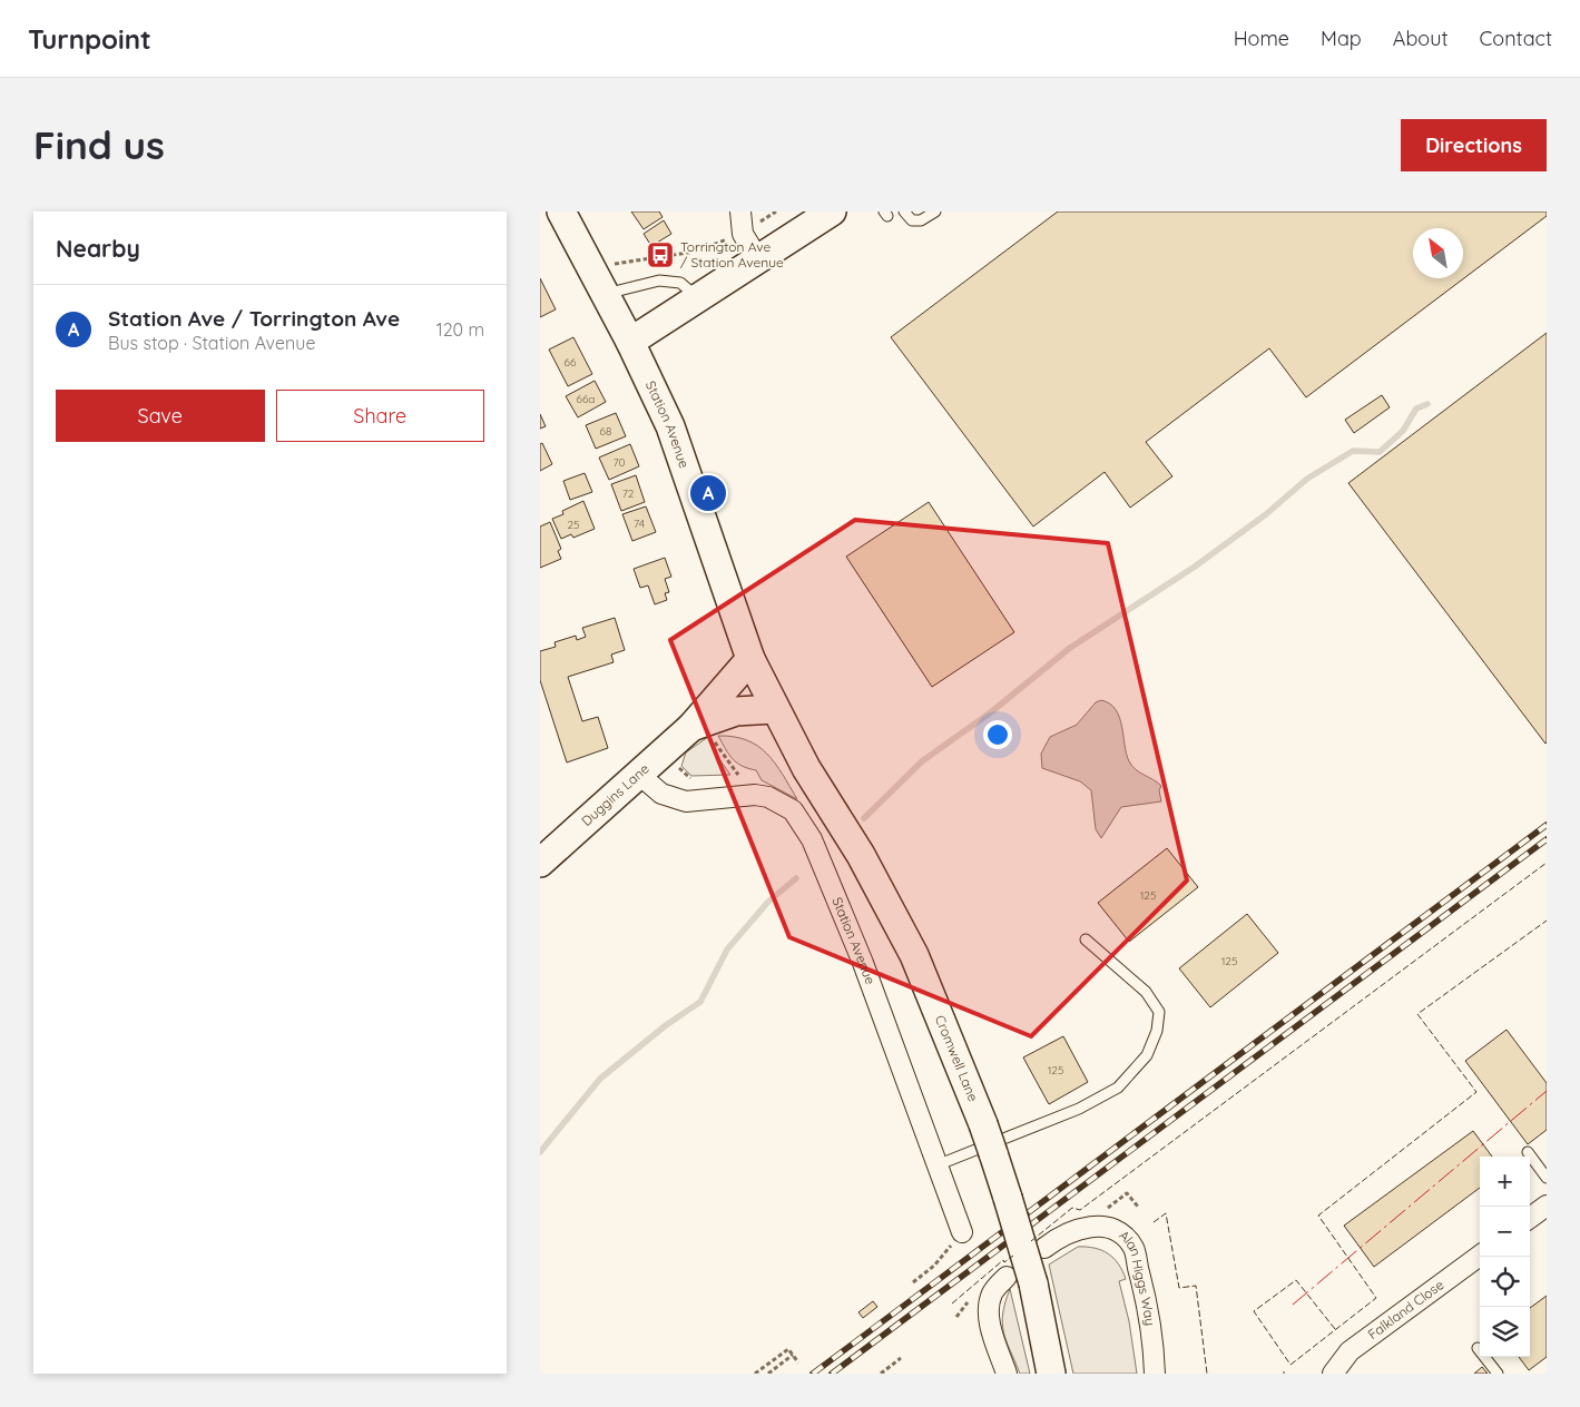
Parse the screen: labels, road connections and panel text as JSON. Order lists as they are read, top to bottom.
{
  "streets": {
    "street": [
      "Station Avenue",
      "Duggins Lane",
      "Cromwell Lane",
      "Alan Higgs Way",
      "Falkland Close"
    ]
  },
  "crossings": [
    ["Station Avenue", "Duggins Lane"],
    ["Station Avenue", "Cromwell Lane"]
  ],
  "places": {
    "bus stop": ["Torrington Ave / Station Avenue"]
  },
  "house_numbers": [
    "66",
    "66a",
    "68",
    "70",
    "72",
    "74",
    "25",
    "125",
    "125",
    "125"
  ],
  "north": "top left",
  "page": {
    "header": "Turnpoint",
    "nav": [
      "Home",
      "Map",
      "About",
      "Contact"
    ],
    "buttons": [
      "Directions",
      ["Save", "Share"]
    ],
    "title": "Find us",
    "heading": "Nearby",
    "list": [
      {
        "mark": "A",
        "name": "Station Ave / Torrington Ave",
        "note": "Bus stop · Station Avenue",
        "value": "120 m"
      }
    ],
    "pins": "A",
    "map_buttons": ["+", "−"]
  }
}
